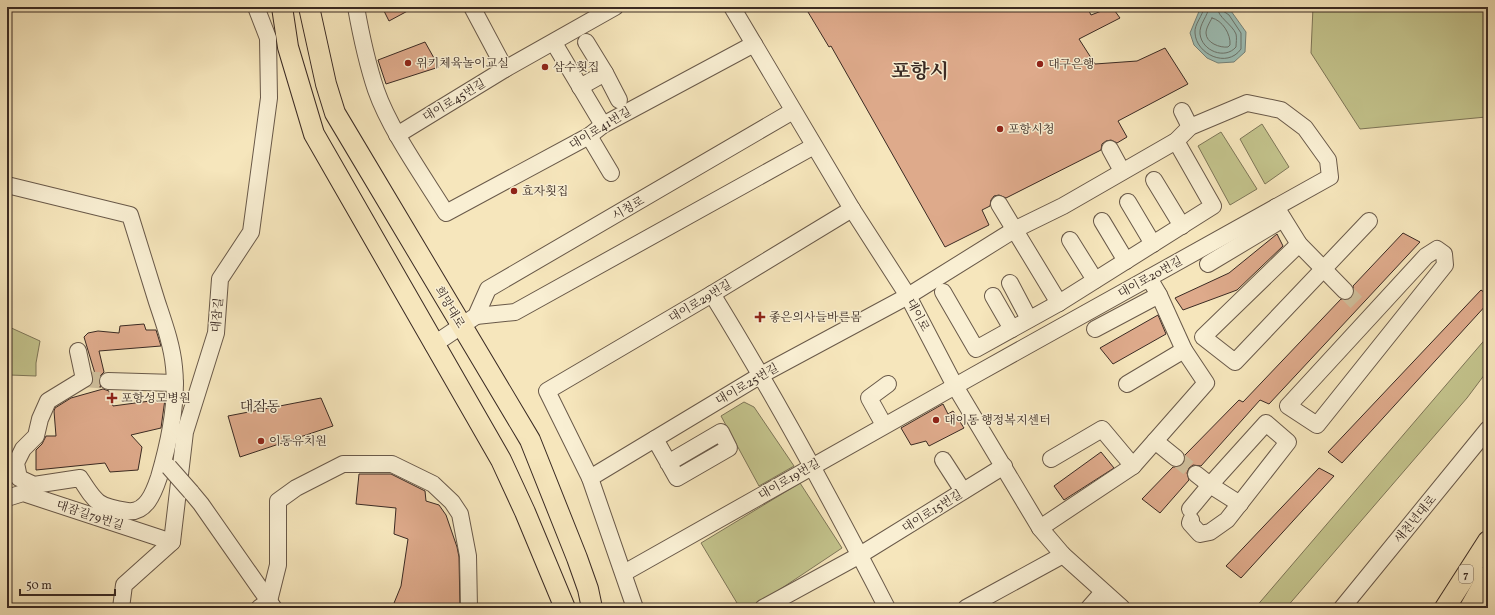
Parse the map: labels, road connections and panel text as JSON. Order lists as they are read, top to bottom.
{
  "streets": {
    "main road": ["희망대로", "7"],
    "street": [
      "대이로45번길",
      "대이로41번길",
      "시청로",
      "대이로20번길",
      "대이로29번길",
      "대잠길",
      "대이로",
      "대이로25번길",
      "대이로19번길",
      "대이로15번길",
      "대잠길79번길",
      "새천년대로"
    ]
  },
  "crossings": [
    ["대이로45번길", "대이로41번길"],
    ["대이로41번길", "대이로"],
    ["시청로", "희망대로"],
    ["시청로", "대이로"],
    ["대이로20번길", "대이로"],
    ["대이로20번길", "대이로25번길"],
    ["대이로20번길", "대이로19번길"],
    ["대이로29번길", "대이로"],
    ["대이로29번길", "대이로25번길"],
    ["대잠길", "대잠길79번길"],
    ["대이로", "대이로25번길"],
    ["대이로", "대이로19번길"],
    ["대이로", "대이로15번길"]
  ],
  "districts": ["포항시", "대잠동"],
  "places": {
    "other": [
      "위키체육놀이교실",
      "대구은행",
      "삼수횟집",
      "포항시청",
      "효자횟집",
      "대이동 행정복지센터",
      "이동유치원"
    ],
    "health": ["좋은의사들바른몸", "포항성모병원"]
  },
  "scale_bar": "50 m"
}
